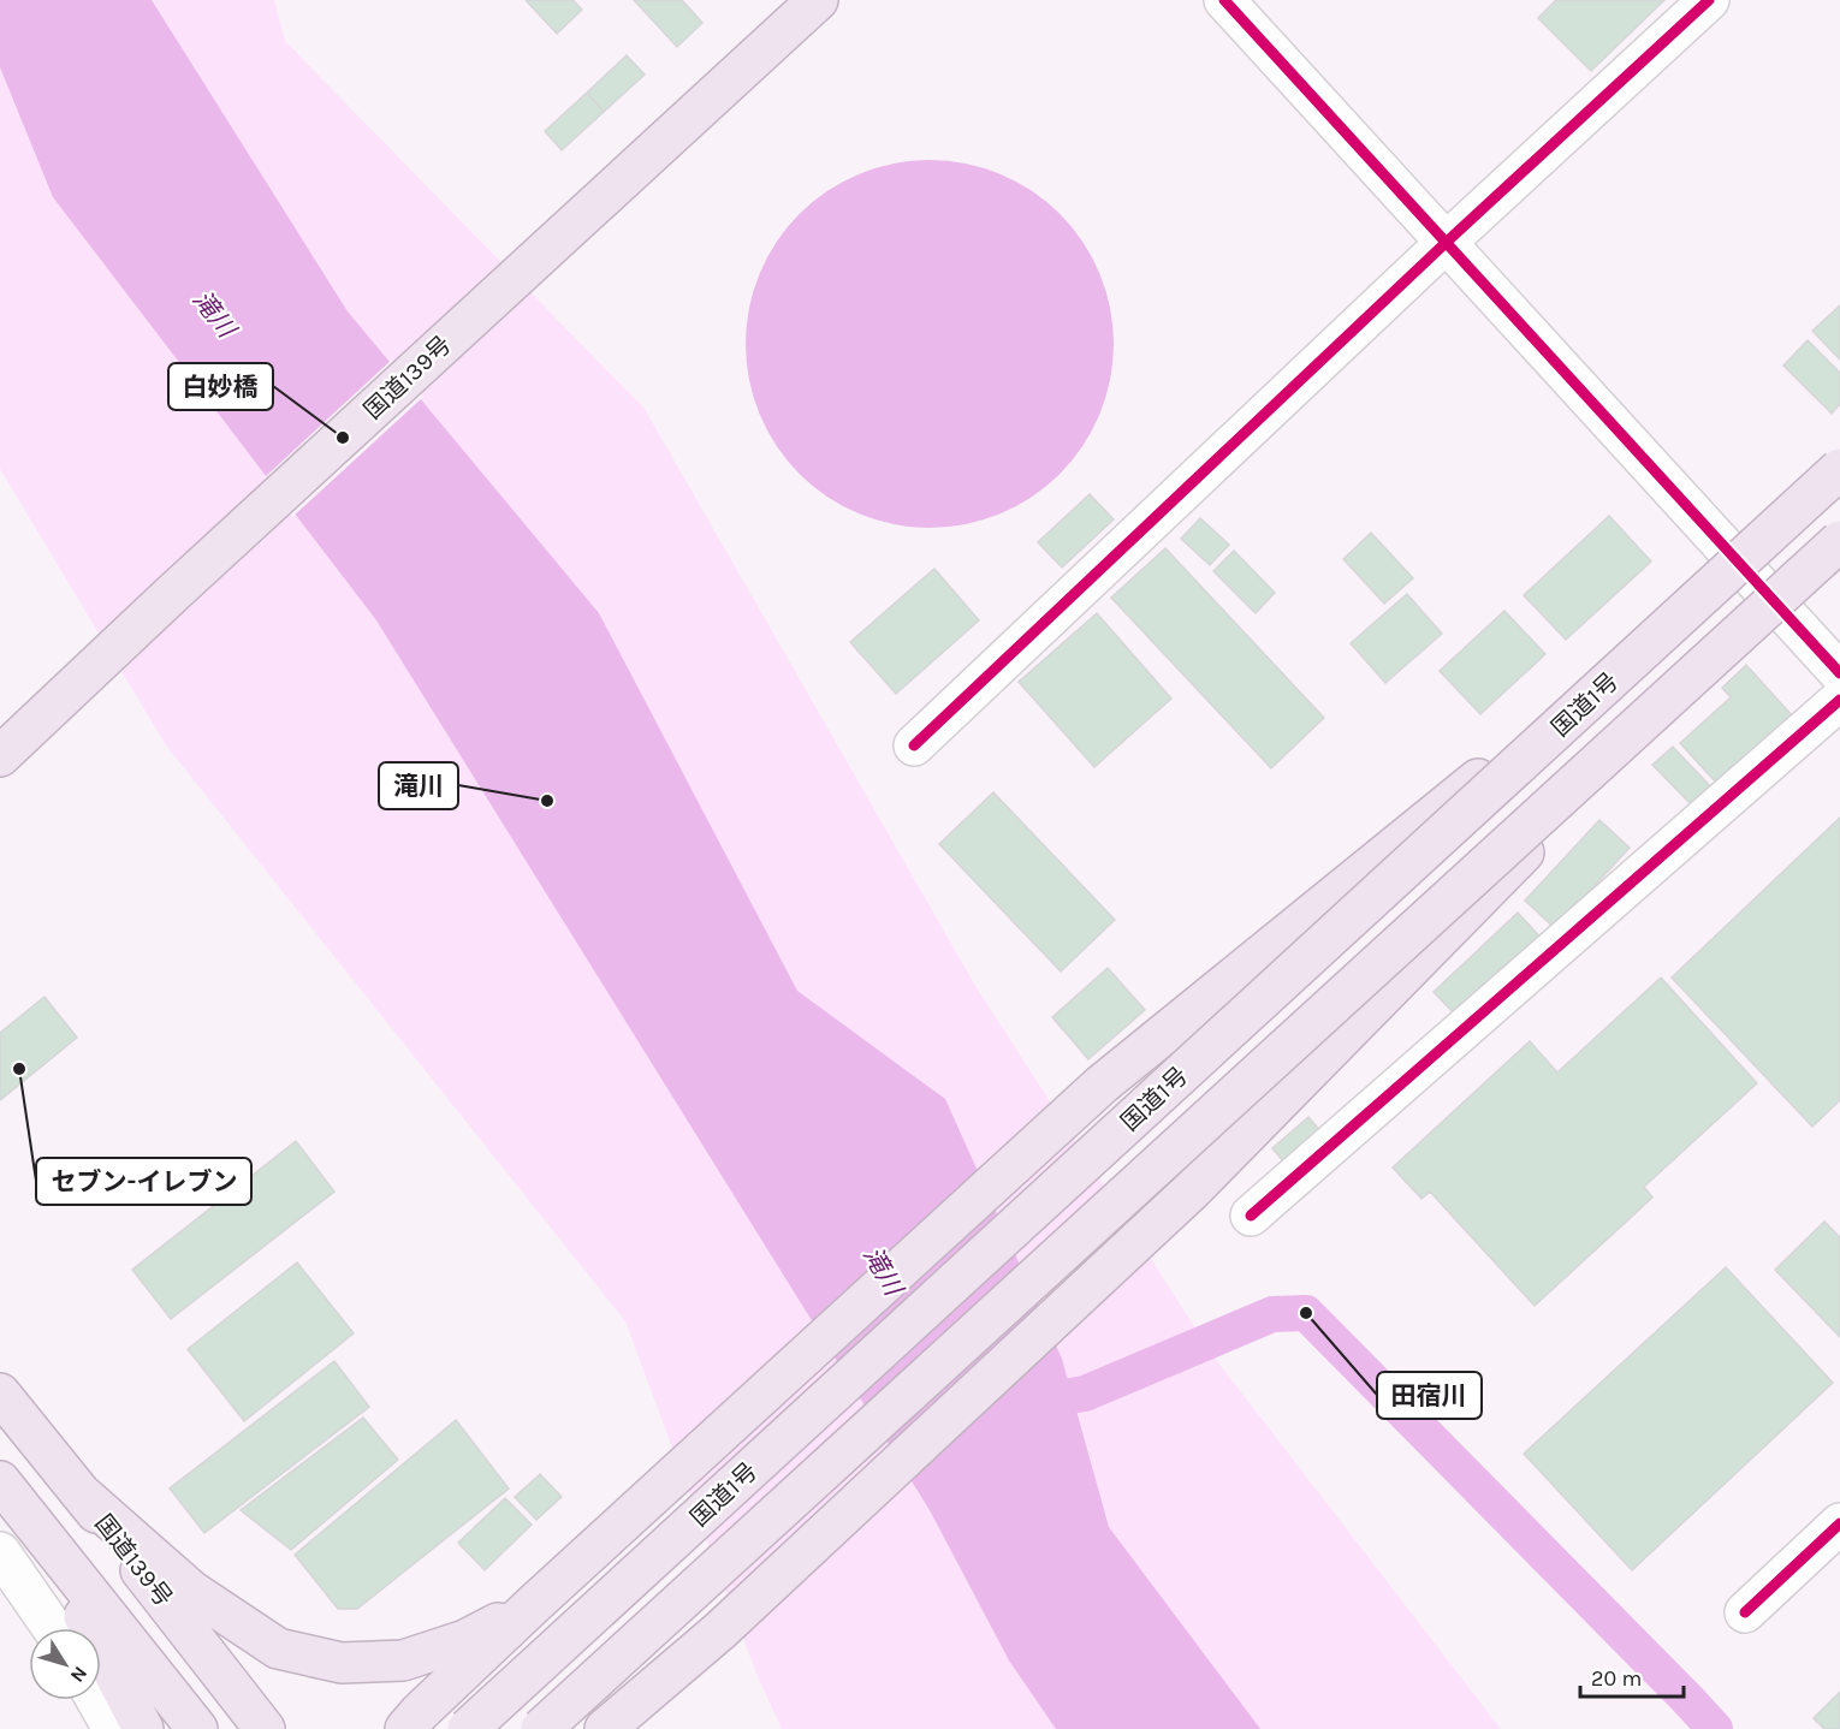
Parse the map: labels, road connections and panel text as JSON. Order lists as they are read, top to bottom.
{
  "streets": {
    "highway": ["国道139号", "国道1号"]
  },
  "water": ["滝川"],
  "places": [
    "白妙橋",
    "滝川",
    "セブン-イレブン",
    "田宿川"
  ],
  "scale_bar": "20 m",
  "north": "bottom right"
}
